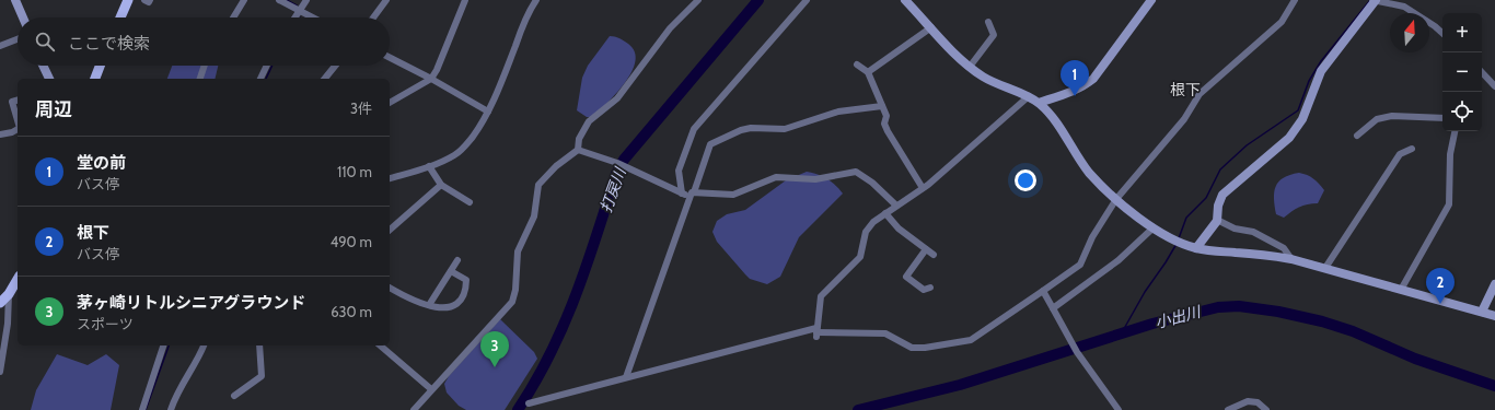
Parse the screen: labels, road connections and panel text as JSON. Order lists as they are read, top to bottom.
{
  "districts": ["根下"],
  "water": ["打戻川", "小出川"],
  "north": "top",
  "page": {
    "map_buttons": ["+", "−"],
    "search": "ここで検索",
    "pins": ["1", "2", "3"],
    "heading": ["周辺", "3件"],
    "list": [
      {
        "mark": "1",
        "name": "堂の前",
        "note": "バス停",
        "value": "110 m"
      },
      {
        "mark": "2",
        "name": "根下",
        "note": "バス停",
        "value": "490 m"
      },
      {
        "mark": "3",
        "name": "茅ヶ崎リトルシニアグラウンド",
        "note": "スポーツ",
        "value": "630 m"
      }
    ]
  }
}
